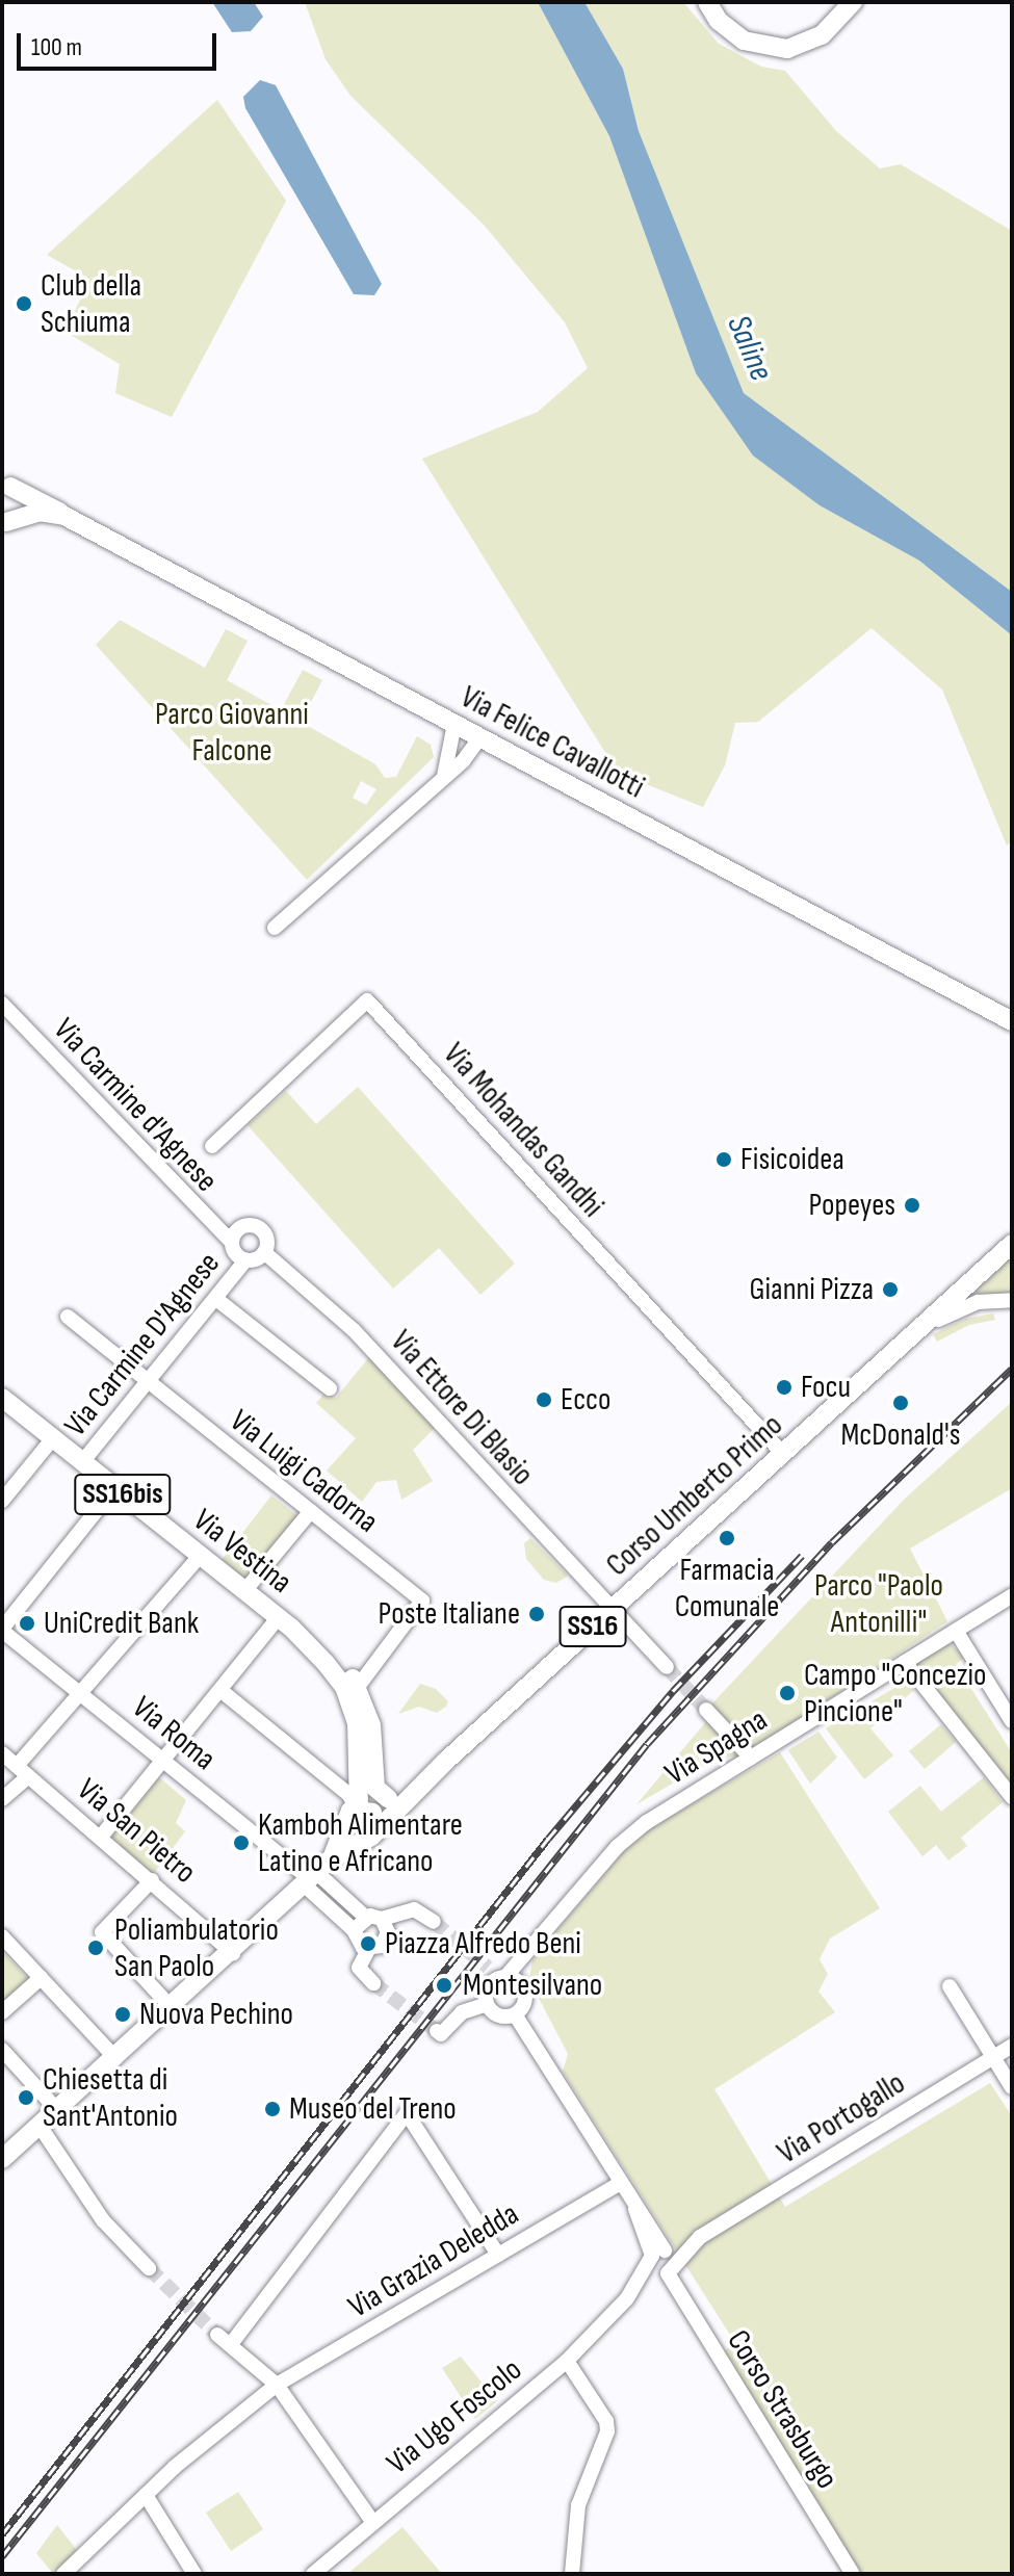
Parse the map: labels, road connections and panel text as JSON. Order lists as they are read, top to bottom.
{
  "streets": {
    "main road": [
      "Via Felice Cavallotti",
      "SS16bis",
      "Corso Umberto Primo",
      "Via Vestina",
      "SS16"
    ],
    "street": [
      "Via Carmine d'Agnese",
      "Via Mohandas Gandhi",
      "Via Carmine D'Agnese",
      "Via Ettore Di Blasio",
      "Via Luigi Cadorna",
      "Via Roma",
      "Via Spagna",
      "Via San Pietro",
      "Via Portogallo",
      "Via Grazia Deledda",
      "Corso Strasburgo",
      "Via Ugo Foscolo"
    ]
  },
  "crossings": [
    ["Via Carmine d'Agnese", "Via Carmine D'Agnese"],
    ["Via Carmine d'Agnese", "Via Ettore Di Blasio"],
    ["Via Mohandas Gandhi", "Corso Umberto Primo"],
    ["Via Carmine D'Agnese", "Via Ettore Di Blasio"],
    ["Via Carmine D'Agnese", "Via Luigi Cadorna"],
    ["Via Carmine D'Agnese", "Via Vestina"],
    ["Via Ettore Di Blasio", "Corso Umberto Primo"],
    ["Via Luigi Cadorna", "Via Vestina"],
    ["Corso Umberto Primo", "Via Vestina"],
    ["Corso Umberto Primo", "Via Roma"],
    ["Corso Umberto Primo", "Via San Pietro"],
    ["Via Spagna", "Corso Strasburgo"],
    ["Via Portogallo", "Corso Strasburgo"],
    ["Via Portogallo", "Via Ugo Foscolo"],
    ["Via Grazia Deledda", "Corso Strasburgo"],
    ["Corso Strasburgo", "Via Ugo Foscolo"]
  ],
  "water": ["Saline"],
  "parks": ["Parco Giovanni Falcone", "Parco \"Paolo Antonilli\""],
  "places": [
    "Club della Schiuma",
    "Fisicoidea",
    "Popeyes",
    "Gianni Pizza",
    "Focu",
    "Ecco",
    "McDonald's",
    "Farmacia Comunale",
    "Poste Italiane",
    "UniCredit Bank",
    "Campo \"Concezio Pincione\"",
    "Kamboh Alimentare Latino e Africano",
    "Piazza Alfredo Beni",
    "Poliambulatorio San Paolo",
    "Montesilvano",
    "Nuova Pechino",
    "Chiesetta di Sant'Antonio",
    "Museo del Treno"
  ],
  "scale_bar": "100 m"
}
